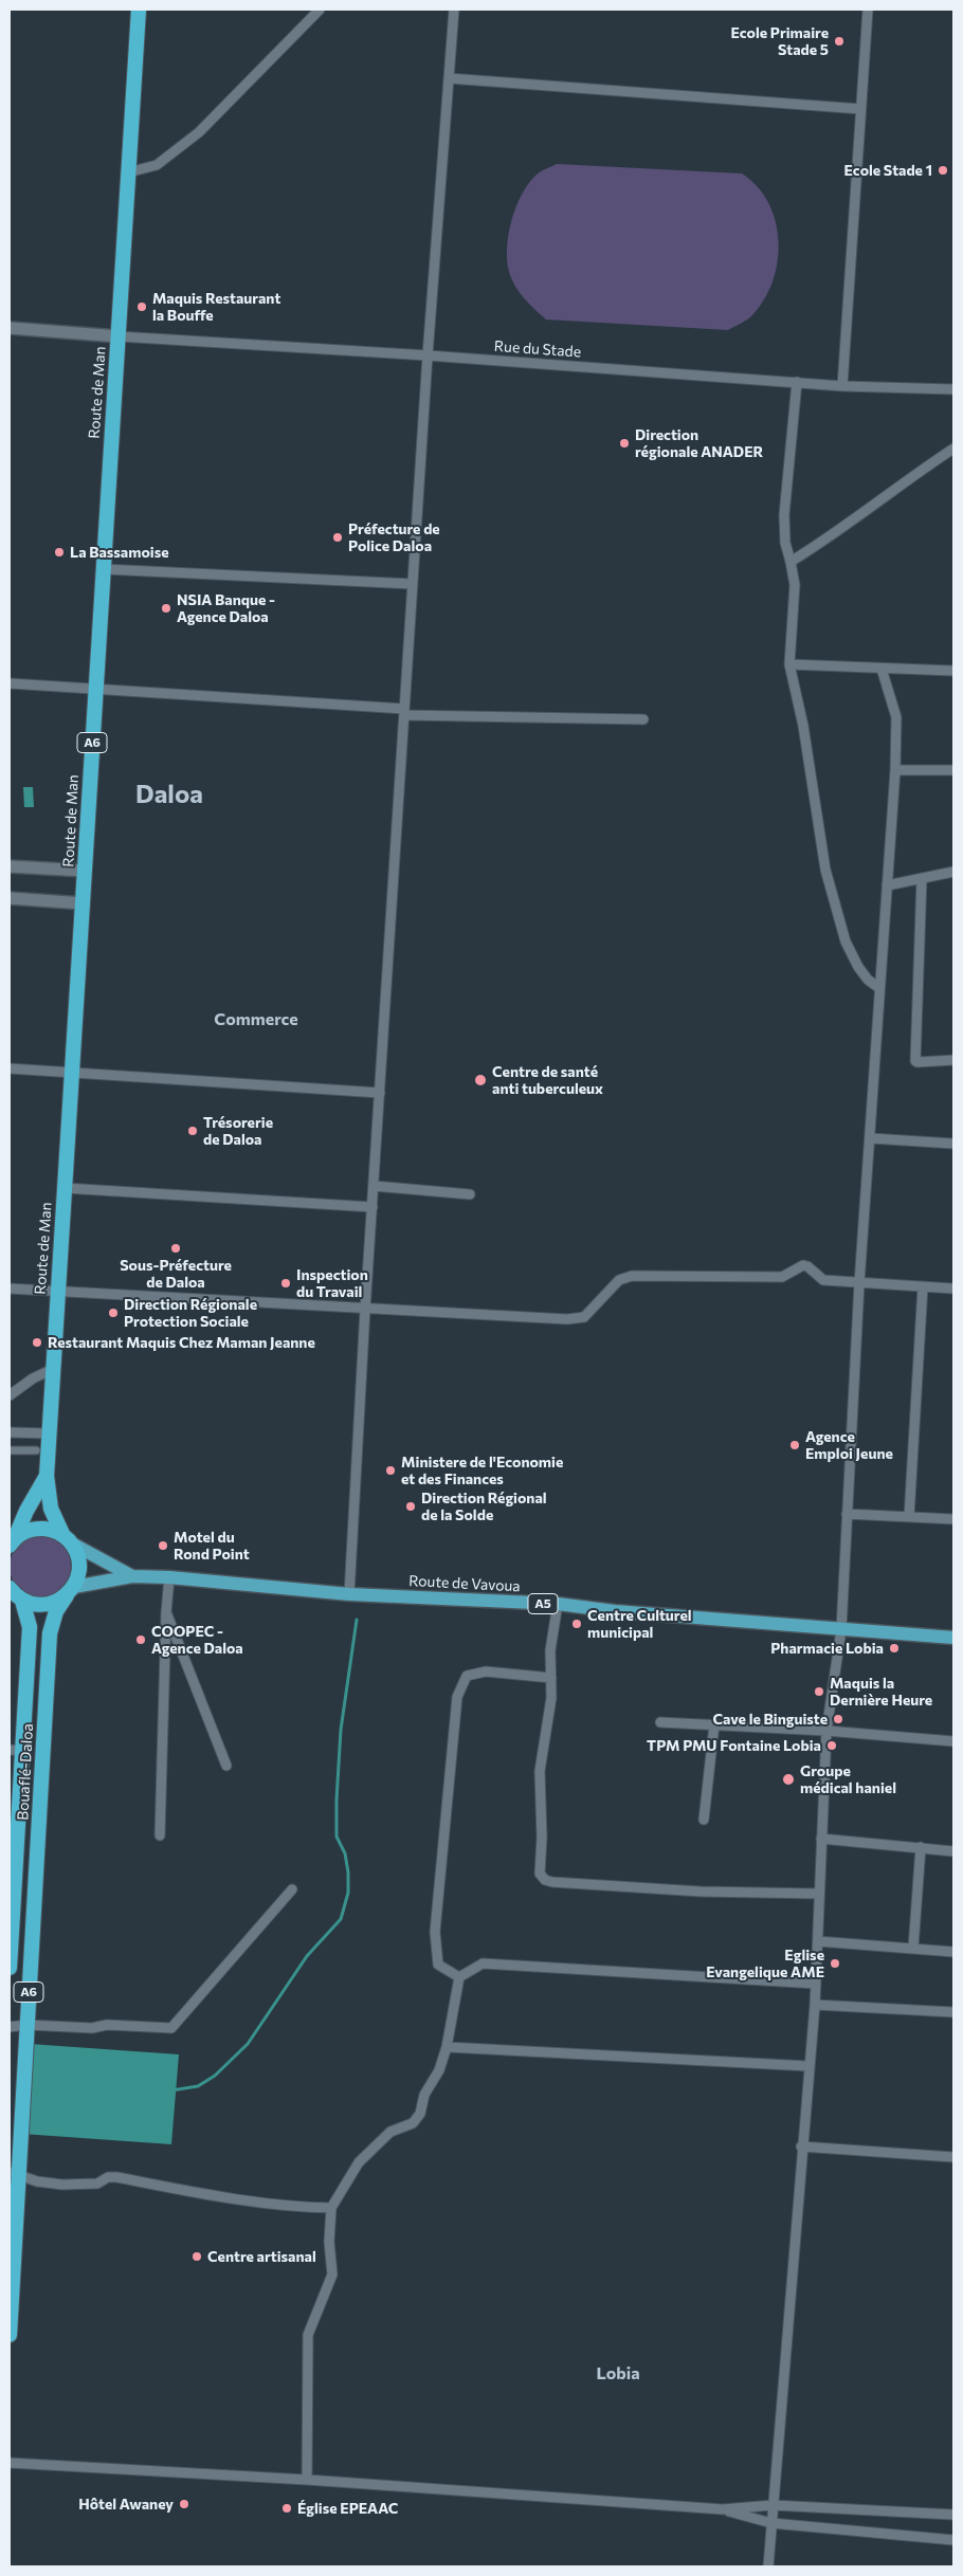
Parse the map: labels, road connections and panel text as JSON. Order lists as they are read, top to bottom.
{
  "streets": {
    "highway": ["Route de Man", "A6", "Bouaflé-Daloa"],
    "main road": ["Route de Vavoua", "A5"],
    "street": ["Rue du Stade"]
  },
  "crossings": [
    ["Rue du Stade", "Route de Man"],
    ["Route de Man", "A6"],
    ["A6", "A5"],
    ["Route de Vavoua", "A5"],
    ["A5", "Bouaflé-Daloa"]
  ],
  "districts": ["Daloa", "Commerce", "Lobia"],
  "places": [
    "Ecole Primaire Stade 5",
    "Ecole Stade 1",
    "Maquis Restaurant la Bouffe",
    "Direction régionale ANADER",
    "Préfecture de Police Daloa",
    "La Bassamoise",
    "NSIA Banque - Agence Daloa",
    "Centre de santé anti tuberculeux",
    "Trésorerie de Daloa",
    "Sous-Préfecture de Daloa",
    "Inspection du Travail",
    "Direction Régionale Protection Sociale",
    "Restaurant Maquis Chez Maman Jeanne",
    "Agence Emploi Jeune",
    "Ministere de l'Economie et des Finances",
    "Direction Régional de la Solde",
    "Motel du Rond Point",
    "Centre Culturel municipal",
    "COOPEC - Agence Daloa",
    "Pharmacie Lobia",
    "Maquis la Dernière Heure",
    "Cave le Binguiste",
    "TPM PMU Fontaine Lobia",
    "Groupe médical haniel",
    "Eglise Evangelique AME",
    "Centre artisanal",
    "Hôtel Awaney",
    "Église EPEAAC"
  ]
}
